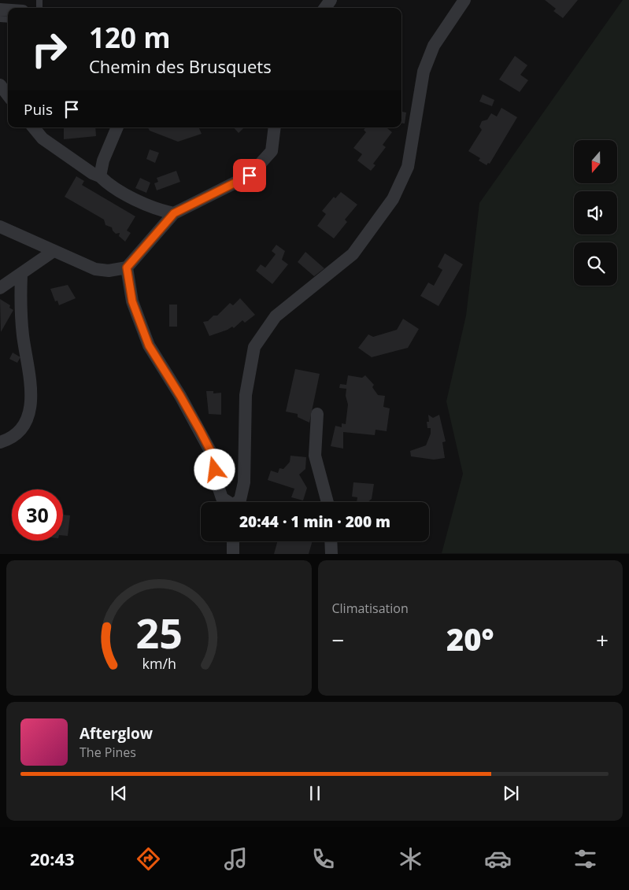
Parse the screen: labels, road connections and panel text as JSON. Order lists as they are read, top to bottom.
{
  "north": "bottom",
  "page": {
    "turn": ["120 m", "Chemin des Brusquets"],
    "then": "Puis",
    "limit": "30",
    "trip": "20:44 · 1 min · 200 m",
    "tile": "Climatisation",
    "heat": ["−", "20°", "+"],
    "song": ["Afterglow", "The Pines"],
    "tabs": "20:43",
    "gauge": ["25", "km/h"]
  }
}
